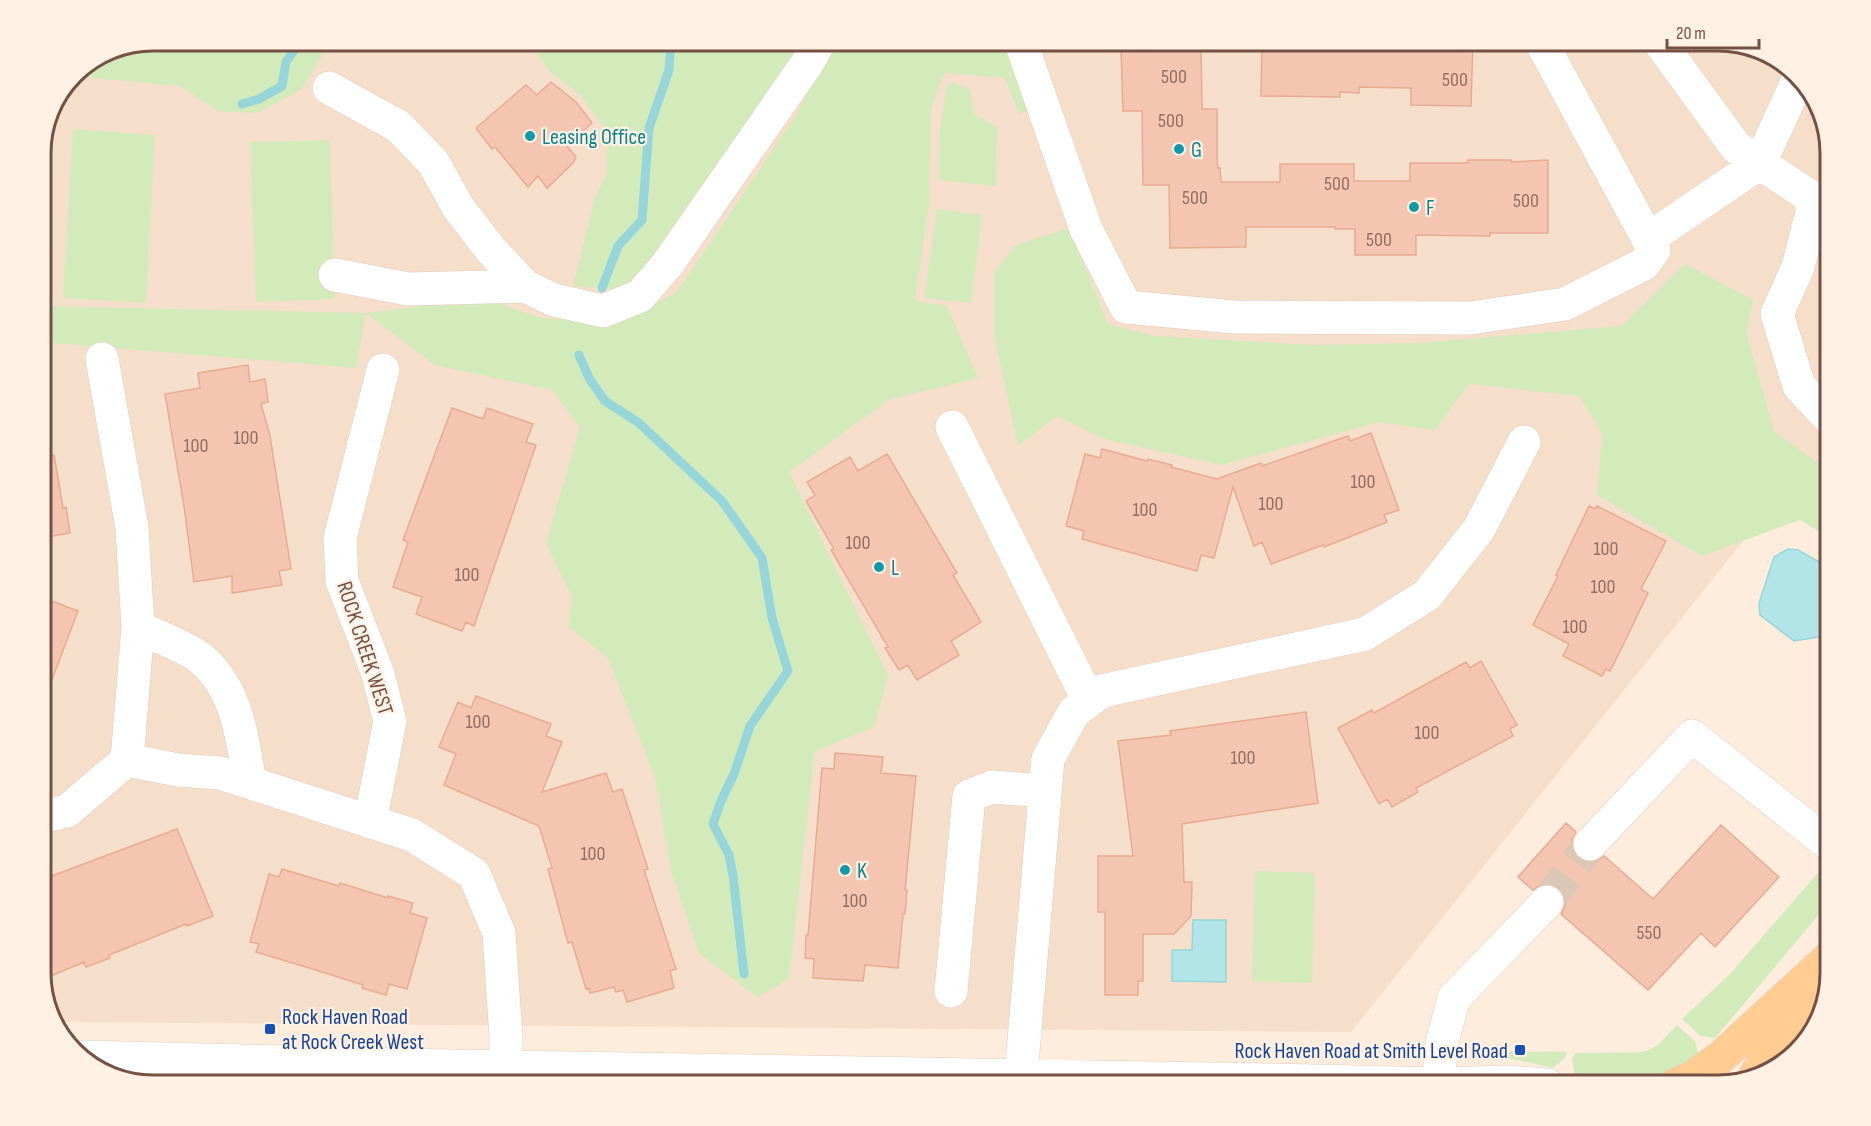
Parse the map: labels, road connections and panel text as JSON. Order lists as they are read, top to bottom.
{
  "streets": {
    "street": ["ROCK CREEK WEST"]
  },
  "places": {
    "other": [
      "Leasing Office",
      "G",
      "F",
      "L",
      "K"
    ],
    "transit": ["Rock Haven Road at Rock Creek West", "Rock Haven Road at Smith Level Road"]
  },
  "house_numbers": [
    "500",
    "500",
    "500",
    "500",
    "500",
    "500",
    "500",
    "100",
    "100",
    "100",
    "100",
    "100",
    "100",
    "100",
    "100",
    "100",
    "100",
    "100",
    "100",
    "100",
    "100",
    "100",
    "550"
  ],
  "scale_bar": "20 m"
}
